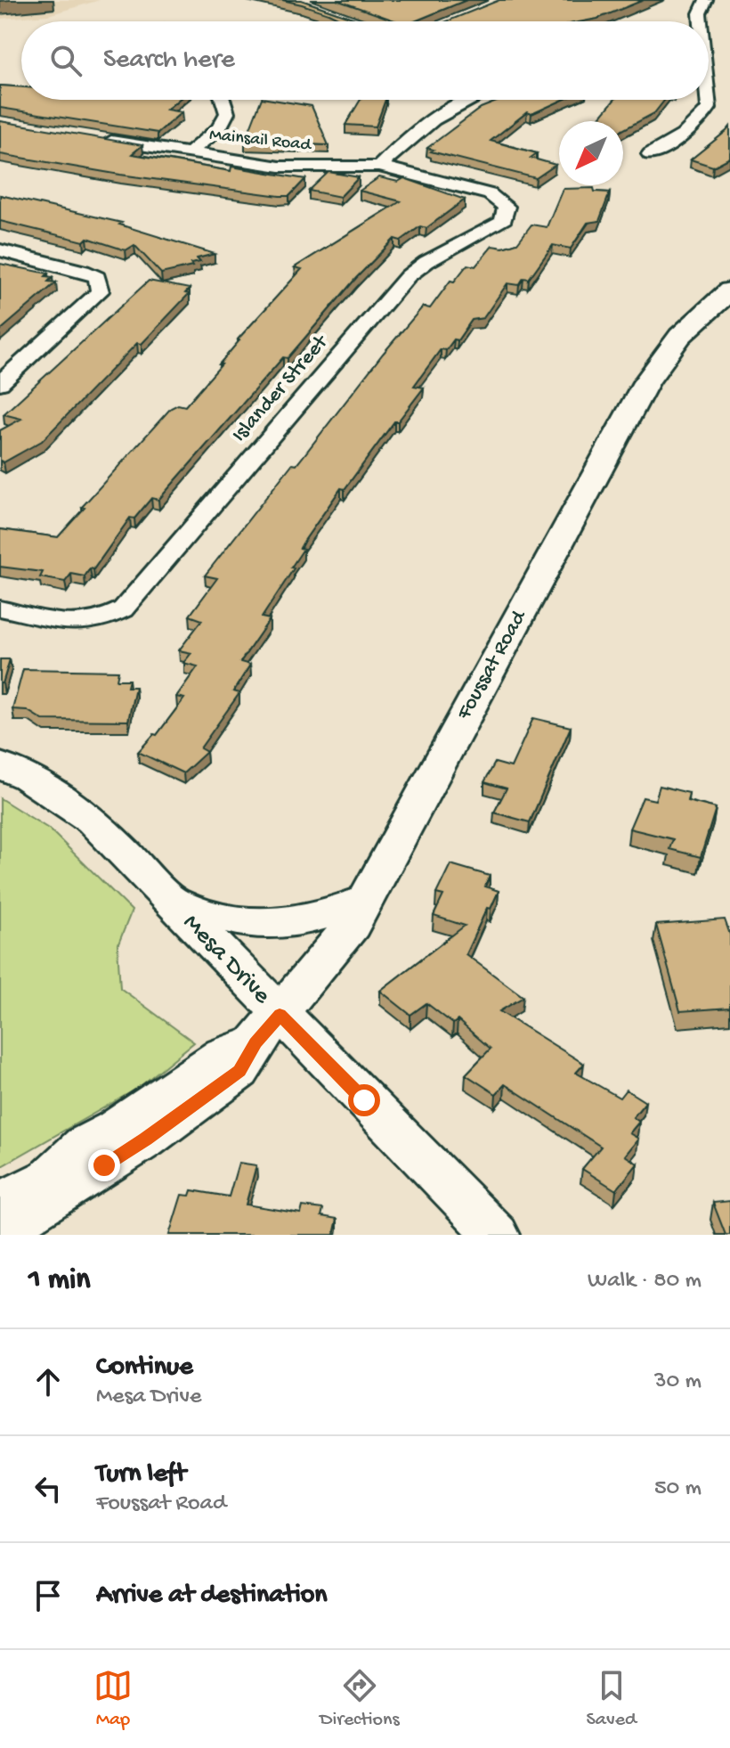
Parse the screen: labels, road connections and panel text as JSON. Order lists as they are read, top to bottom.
{
  "streets": {
    "main road": ["Foussat Road", "Mesa Drive"],
    "street": ["Mainsail Road", "Islander Street"]
  },
  "crossings": [
    ["Mainsail Road", "Islander Street"],
    ["Foussat Road", "Mesa Drive"]
  ],
  "north": "bottom left",
  "page": {
    "search": "Search here",
    "heading": ["1 min", "Walk · 80 m"],
    "list": [
      ["Continue", "Mesa Drive", "30 m"],
      ["Turn left", "Foussat Road", "50 m"],
      "Arrive at destination"
    ],
    "nav": ["Map", "Directions", "Saved"]
  }
}
